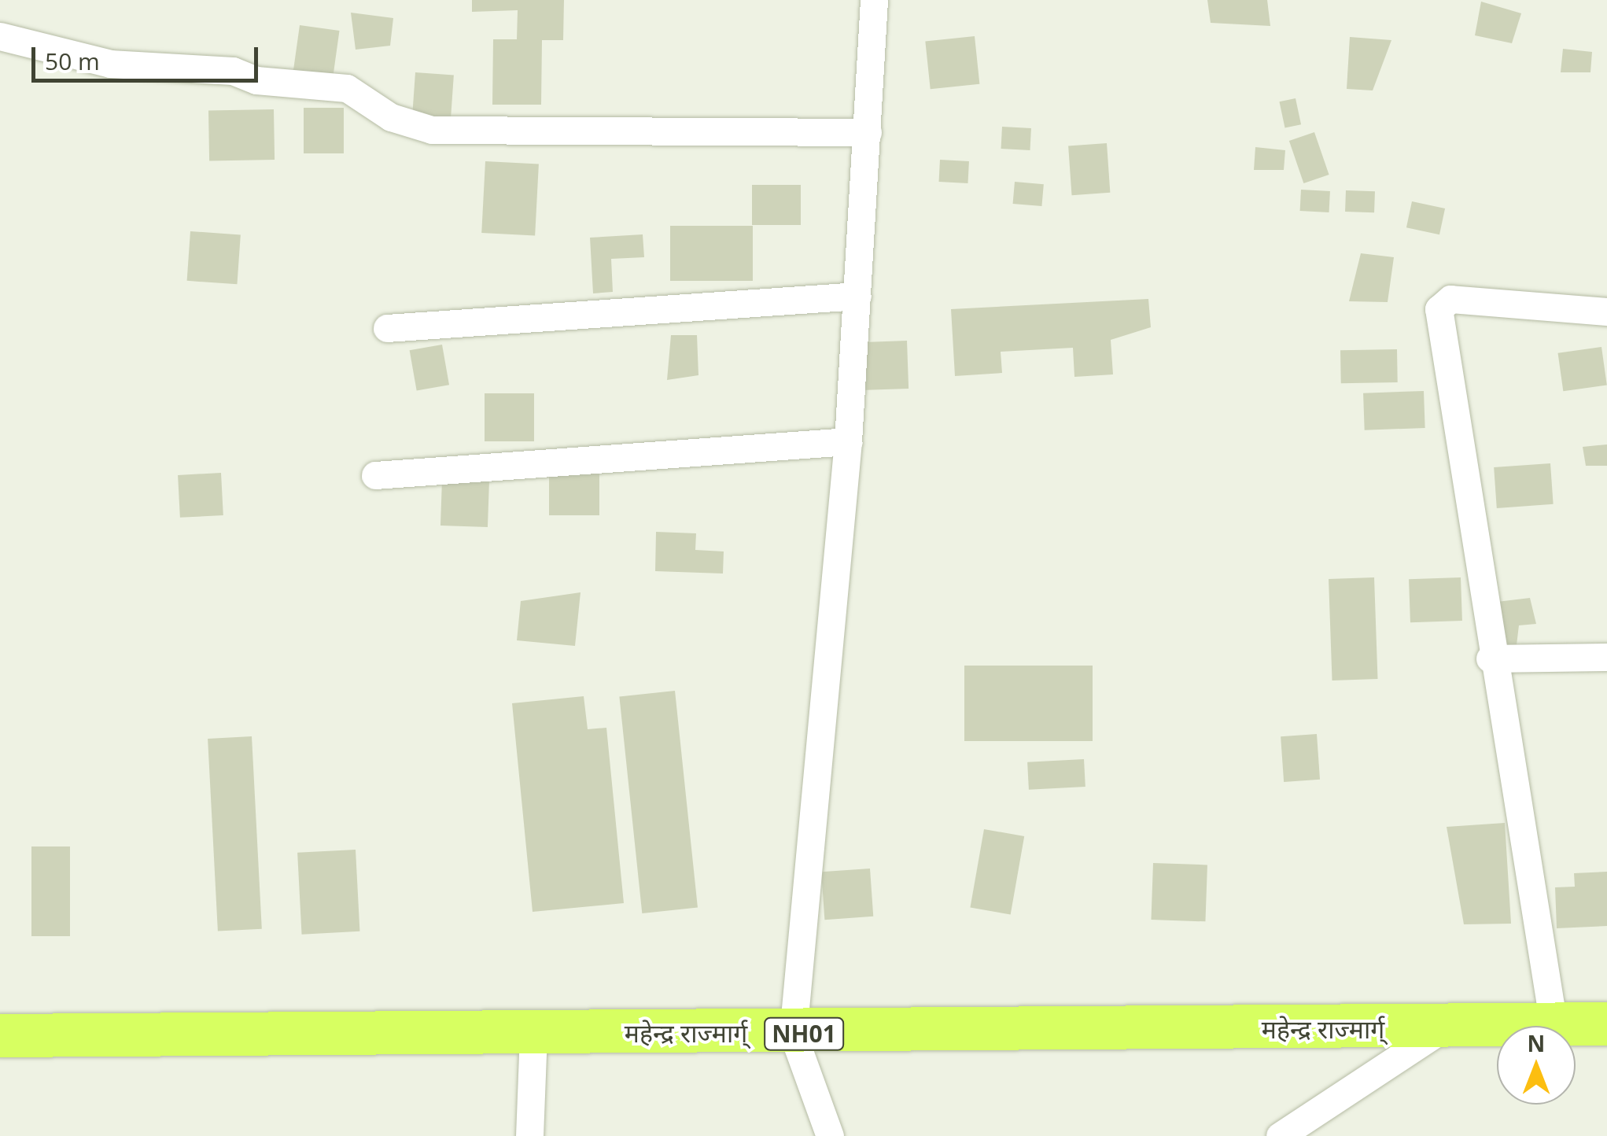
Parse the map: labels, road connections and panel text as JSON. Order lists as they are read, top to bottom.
{
  "streets": {
    "highway": ["महेन्द्र राज्मार्ग्", "NH01"]
  },
  "scale_bar": "50 m",
  "north": "top"
}
